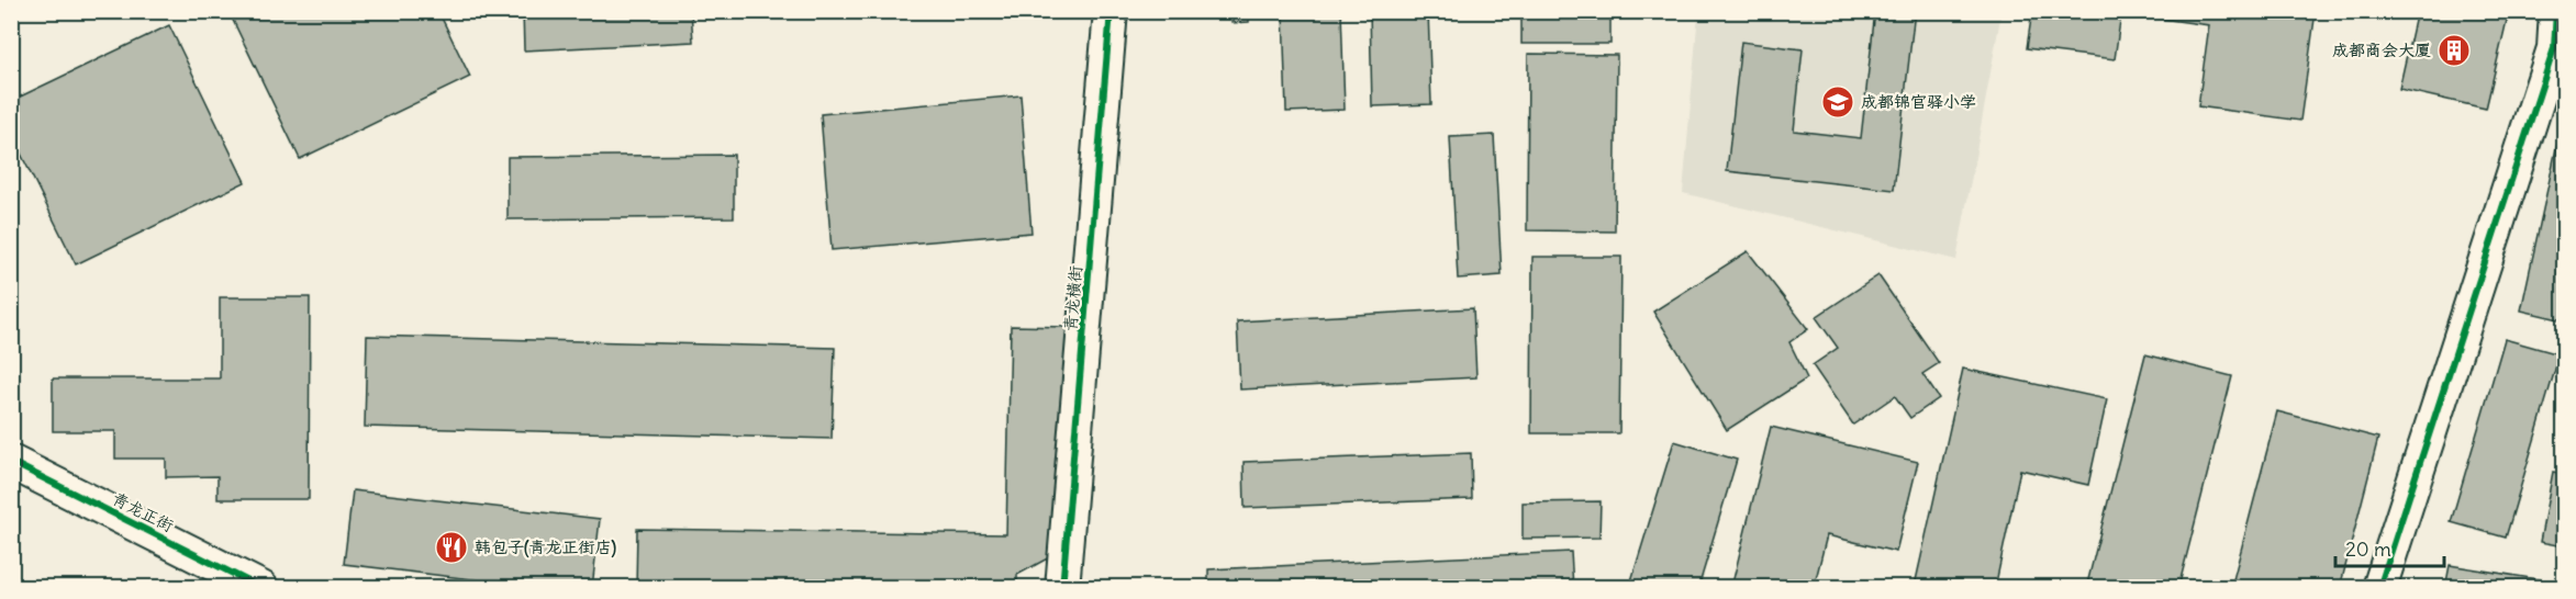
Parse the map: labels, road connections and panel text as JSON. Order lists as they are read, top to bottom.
{
  "streets": {
    "street": ["青龙横街", "青龙正街"]
  },
  "places": {
    "building": ["成都商会大厦"],
    "school or university": ["成都锦官驿小学"],
    "restaurant": ["韩包子(青龙正街店)"]
  },
  "scale_bar": "20 m"
}
